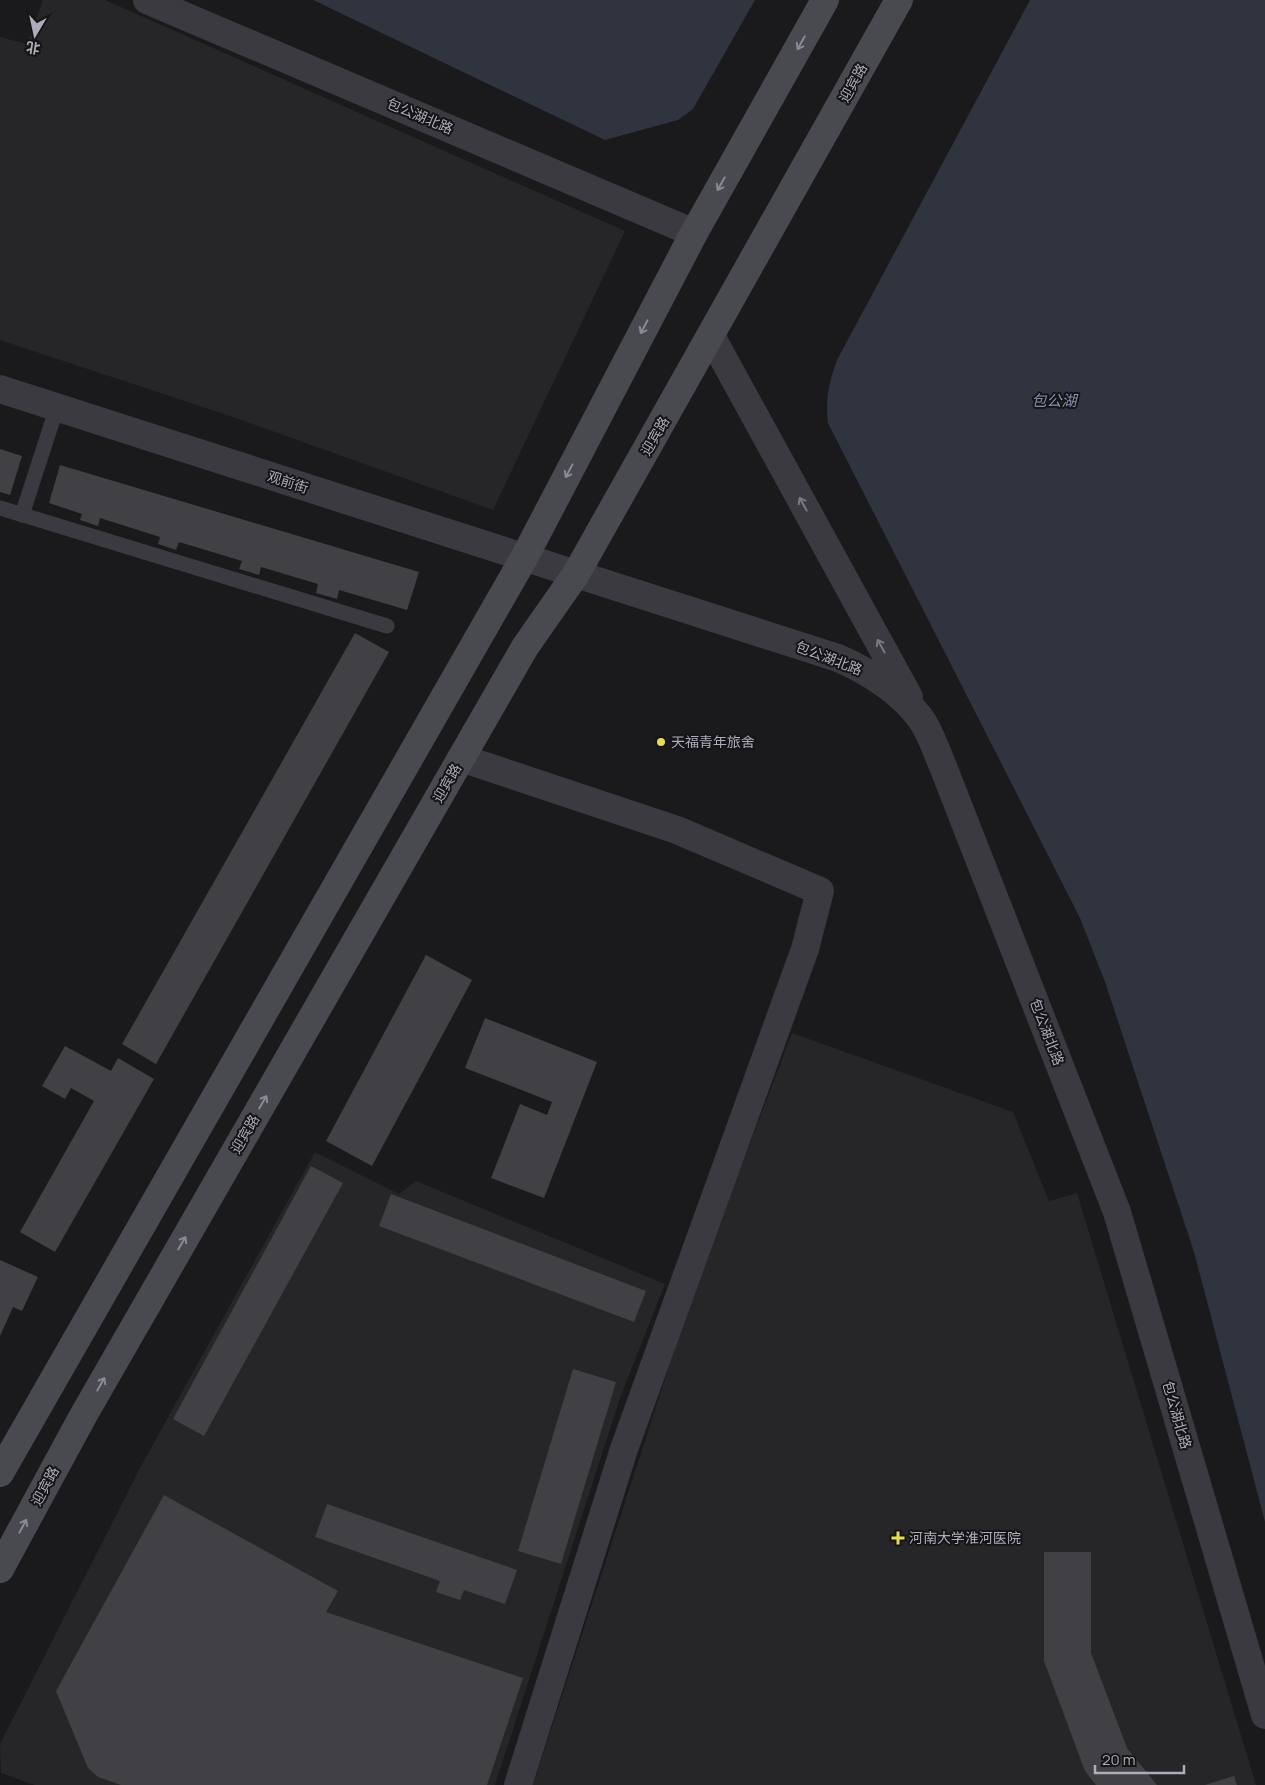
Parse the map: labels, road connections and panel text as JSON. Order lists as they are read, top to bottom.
{
  "streets": {
    "main road": ["迎宾路"],
    "street": ["包公湖北路", "观前街"]
  },
  "crossings": [
    ["迎宾路", "包公湖北路"],
    ["迎宾路", "观前街"],
    ["包公湖北路", "观前街"]
  ],
  "water": ["包公湖"],
  "places": {
    "other": ["天福青年旅舍"],
    "health": ["河南大学淮河医院"]
  },
  "scale_bar": "20 m",
  "north": "bottom"
}
